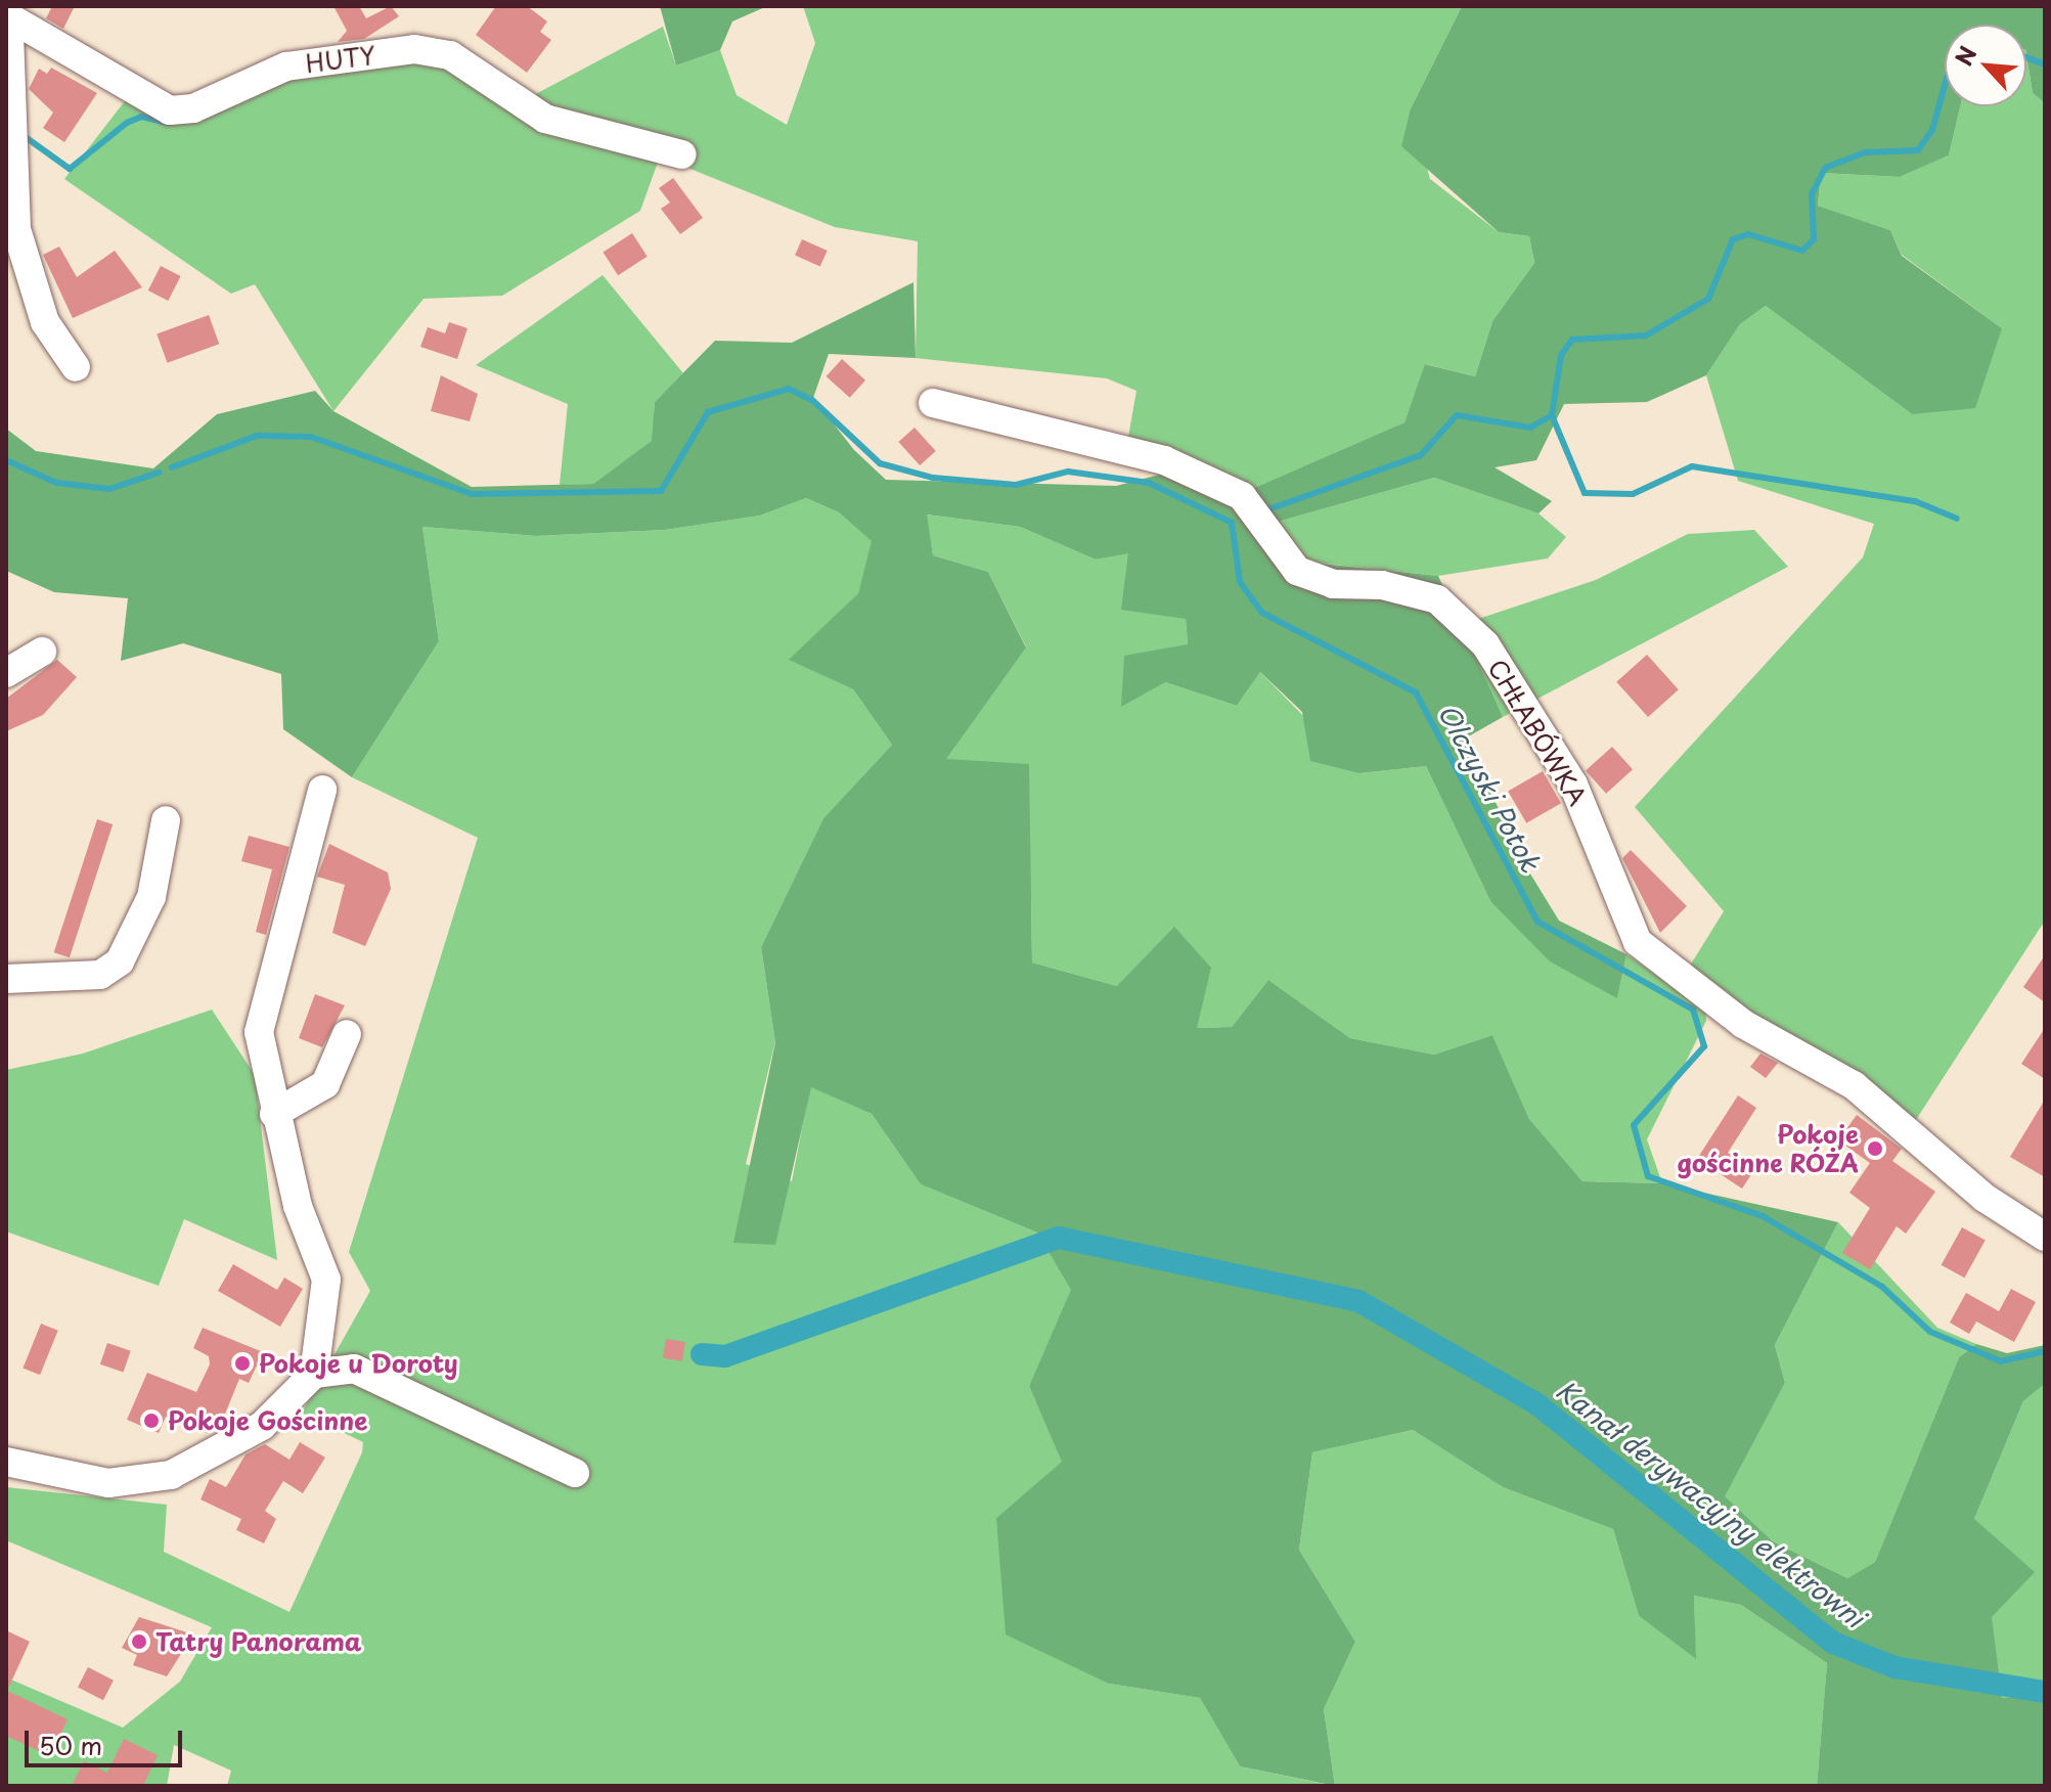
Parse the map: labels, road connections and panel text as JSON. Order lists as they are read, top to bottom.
{
  "streets": {
    "street": ["HUTY", "CHŁABÓWKA"]
  },
  "water": ["Olczyski Potok", "Kanał derywacyjny elektrowni"],
  "places": [
    "Pokoje gościnne RÓŻA",
    "Pokoje u Doroty",
    "Pokoje Gościnne",
    "Tatry Panorama"
  ],
  "scale_bar": "50 m",
  "north": "top left"
}
